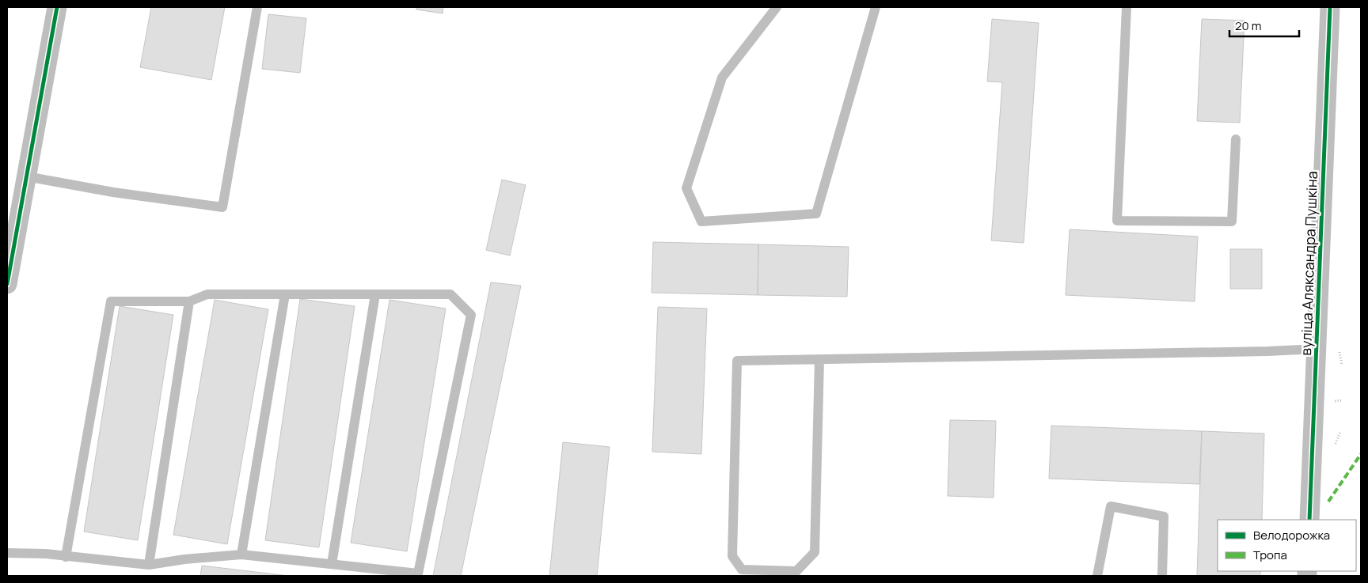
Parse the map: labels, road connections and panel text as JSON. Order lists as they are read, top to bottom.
{
  "streets": {
    "street": ["вуліца Аляксандра Пушкіна"]
  },
  "legend": ["Велодорожка", "Тропа"],
  "scale_bar": "20 m"
}
